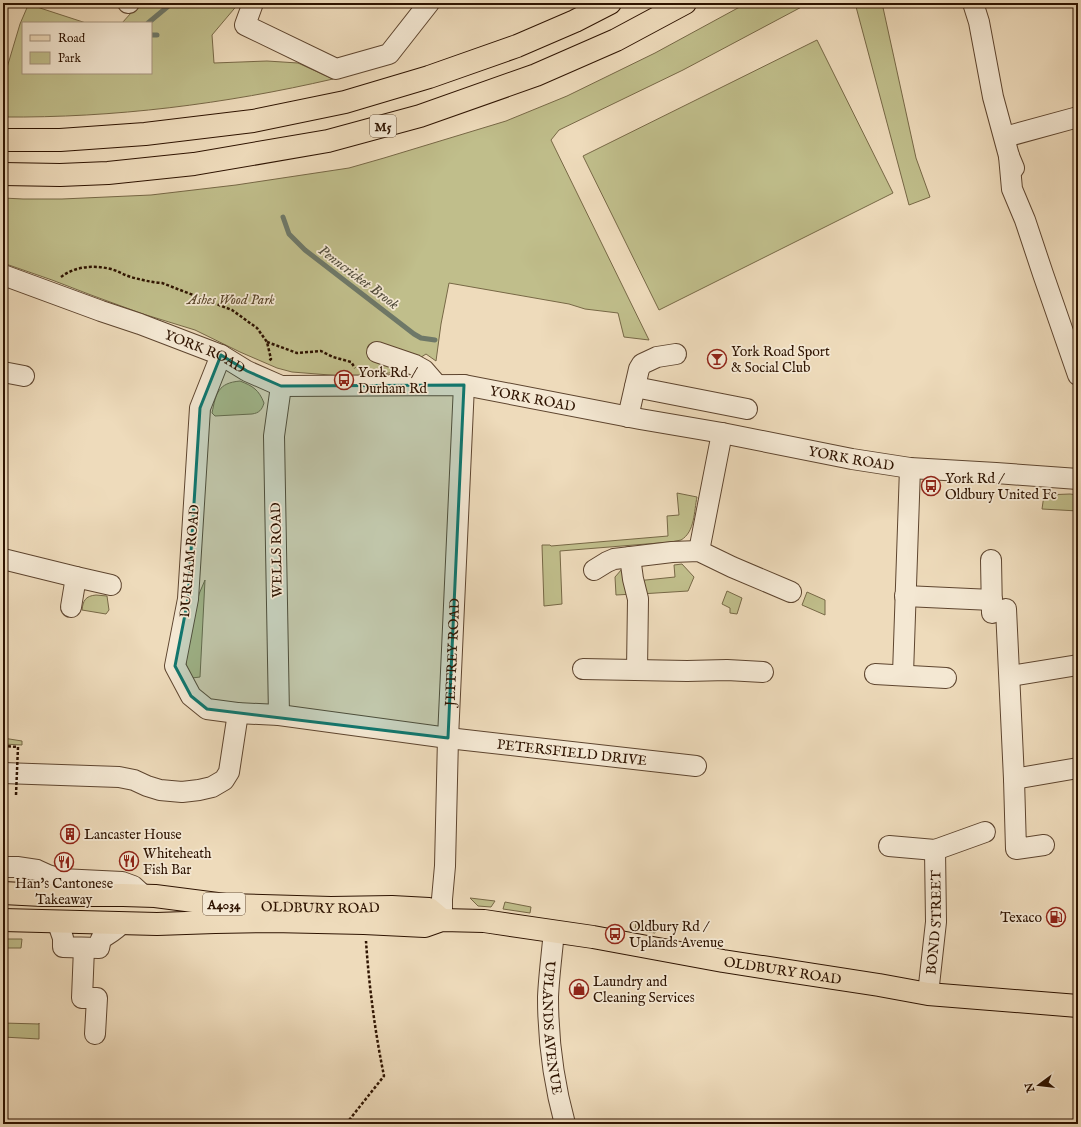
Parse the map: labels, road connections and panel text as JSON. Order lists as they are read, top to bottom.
{
  "streets": {
    "main road": ["M5", "A4034", "OLDBURY ROAD"],
    "street": [
      "YORK ROAD",
      "WELLS ROAD",
      "DURHAM ROAD",
      "JEFFREY ROAD",
      "PETERSFIELD DRIVE",
      "BOND STREET",
      "UPLANDS AVENUE"
    ]
  },
  "crossings": [
    ["YORK ROAD", "WELLS ROAD"],
    ["YORK ROAD", "DURHAM ROAD"],
    ["YORK ROAD", "JEFFREY ROAD"],
    ["WELLS ROAD", "DURHAM ROAD"],
    ["DURHAM ROAD", "JEFFREY ROAD"],
    ["DURHAM ROAD", "PETERSFIELD DRIVE"],
    ["JEFFREY ROAD", "PETERSFIELD DRIVE"],
    ["JEFFREY ROAD", "OLDBURY ROAD"],
    ["OLDBURY ROAD", "BOND STREET"],
    ["OLDBURY ROAD", "UPLANDS AVENUE"]
  ],
  "water": ["Penncricket Brook"],
  "parks": ["Ashes Wood Park"],
  "places": {
    "bar": ["York Road Sport & Social Club"],
    "bus stop": ["York Rd / Durham Rd", "York Rd / Oldbury United Fc", "Oldbury Rd / Uplands Avenue"],
    "building": ["Lancaster House"],
    "restaurant": ["Whiteheath Fish Bar", "Han's Cantonese Takeaway"],
    "fuel station": ["Texaco"],
    "shop": ["Laundry and Cleaning Services"]
  },
  "legend": ["Road", "Park"],
  "north": "left"
}
